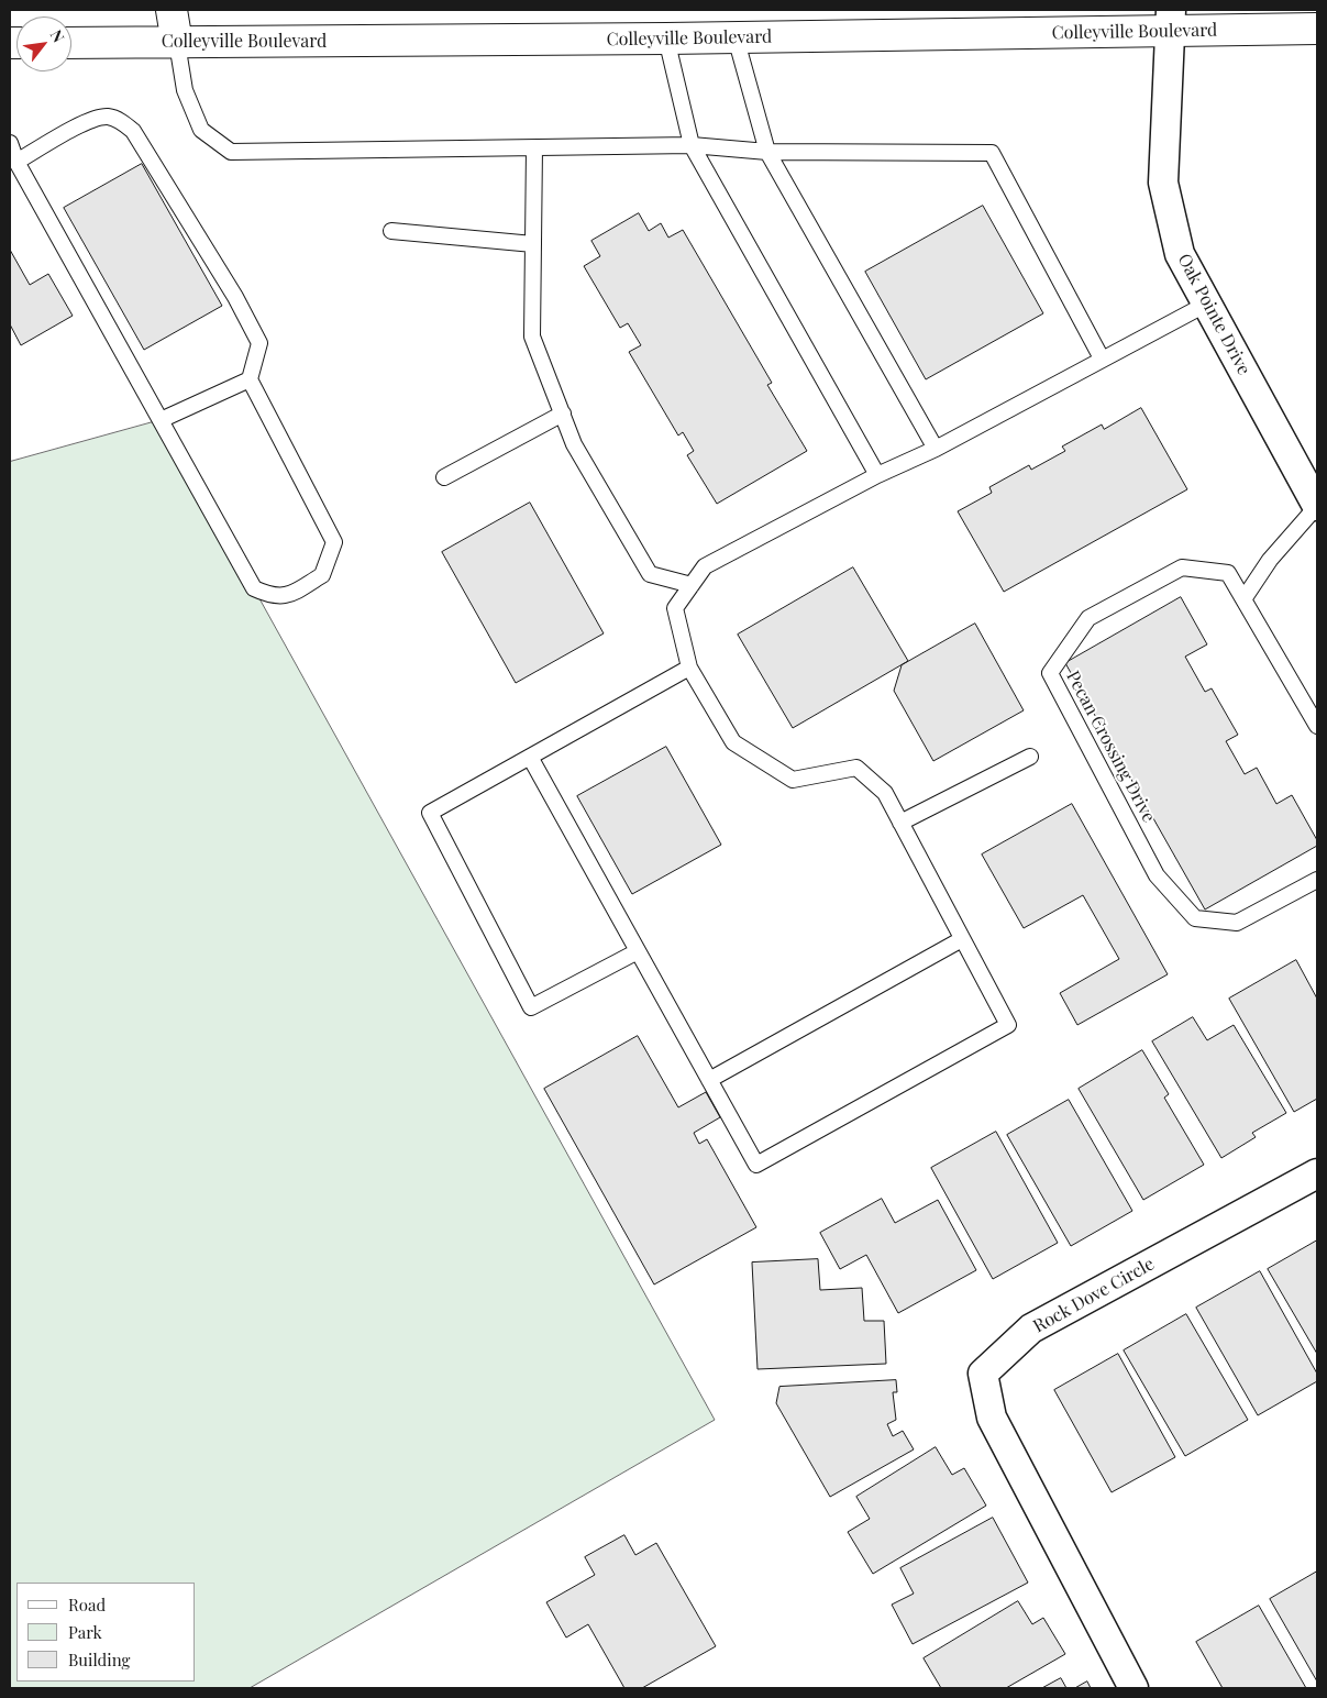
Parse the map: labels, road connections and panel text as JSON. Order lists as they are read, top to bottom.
{
  "streets": {
    "main road": ["Colleyville Boulevard"],
    "street": ["Oak Pointe Drive", "Rock Dove Circle"],
    "lane": ["Pecan Crossing Drive"]
  },
  "crossings": [
    ["Colleyville Boulevard", "Oak Pointe Drive"]
  ],
  "legend": ["Road", "Park", "Building"],
  "north": "top right"
}
